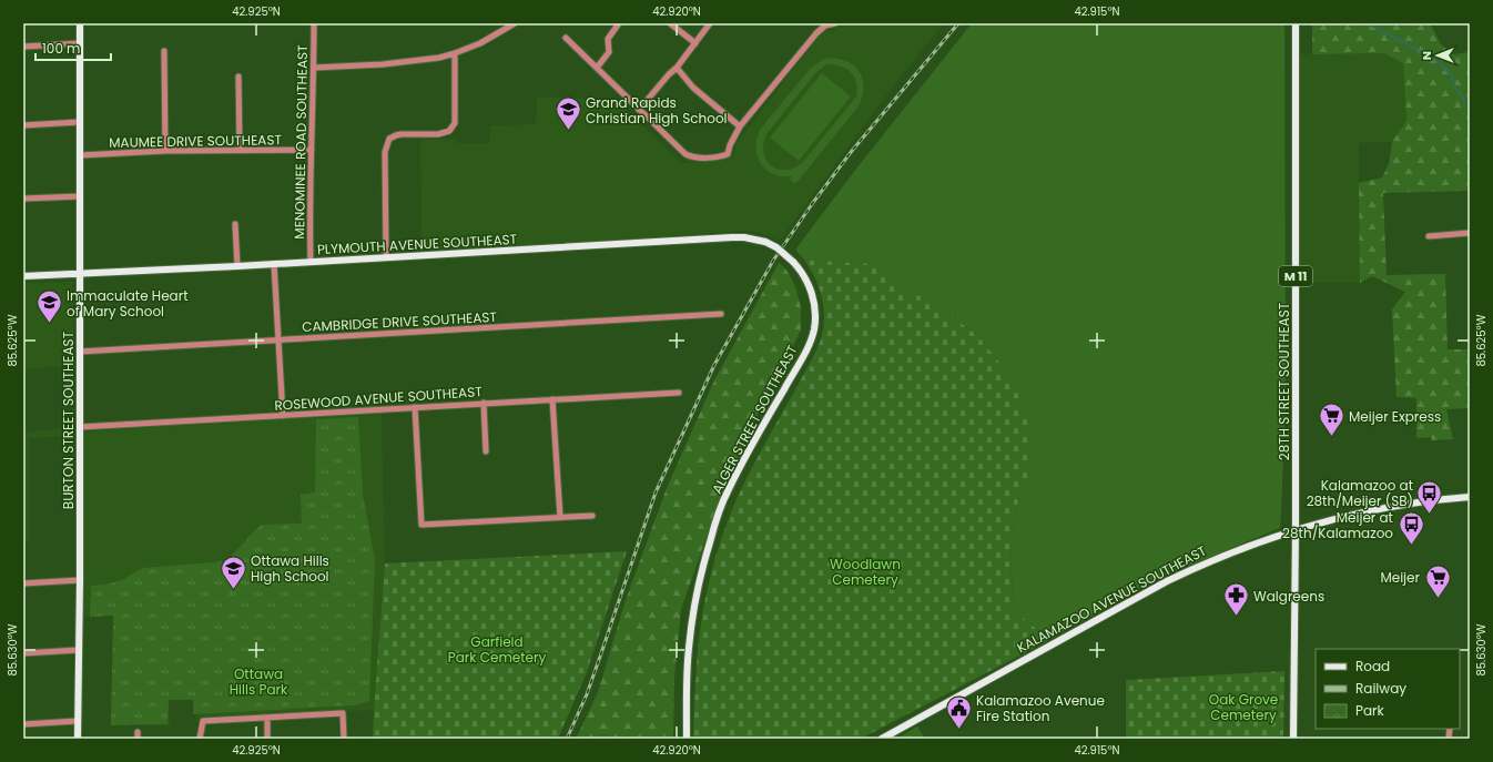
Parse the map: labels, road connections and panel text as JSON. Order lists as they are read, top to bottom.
{
  "streets": {
    "main road": [
      "PLYMOUTH AVENUE SOUTHEAST",
      "M 11",
      "28TH STREET SOUTHEAST",
      "ALGER STREET SOUTHEAST",
      "BURTON STREET SOUTHEAST",
      "KALAMAZOO AVENUE SOUTHEAST"
    ],
    "street": [
      "MAUMEE DRIVE SOUTHEAST",
      "MENOMINEE ROAD SOUTHEAST",
      "CAMBRIDGE DRIVE SOUTHEAST",
      "ROSEWOOD AVENUE SOUTHEAST"
    ]
  },
  "crossings": [
    ["MAUMEE DRIVE SOUTHEAST", "MENOMINEE ROAD SOUTHEAST"],
    ["MAUMEE DRIVE SOUTHEAST", "BURTON STREET SOUTHEAST"],
    ["MENOMINEE ROAD SOUTHEAST", "PLYMOUTH AVENUE SOUTHEAST"],
    ["PLYMOUTH AVENUE SOUTHEAST", "ALGER STREET SOUTHEAST"],
    ["PLYMOUTH AVENUE SOUTHEAST", "BURTON STREET SOUTHEAST"],
    ["CAMBRIDGE DRIVE SOUTHEAST", "BURTON STREET SOUTHEAST"],
    ["28TH STREET SOUTHEAST", "KALAMAZOO AVENUE SOUTHEAST"],
    ["ROSEWOOD AVENUE SOUTHEAST", "BURTON STREET SOUTHEAST"]
  ],
  "parks": [
    "Woodlawn Cemetery",
    "Garfield Park Cemetery",
    "Ottawa Hills Park",
    "Oak Grove Cemetery"
  ],
  "places": {
    "school or university": ["Grand Rapids Christian High School", "Immaculate Heart of Mary School", "Ottawa Hills High School"],
    "supermarket": ["Meijer Express", "Meijer"],
    "bus stop": ["Kalamazoo at 28th/Meijer (SB)", "Meijer at 28th/Kalamazoo"],
    "pharmacy": ["Walgreens"],
    "public building": ["Kalamazoo Avenue Fire Station"]
  },
  "legend": ["Road", "Railway", "Park"],
  "scale_bar": "100 m",
  "north": "left",
  "coordinates": [
    "42.925°N",
    "42.920°N",
    "42.915°N",
    "85.625°W",
    "85.630°W"
  ]
}
